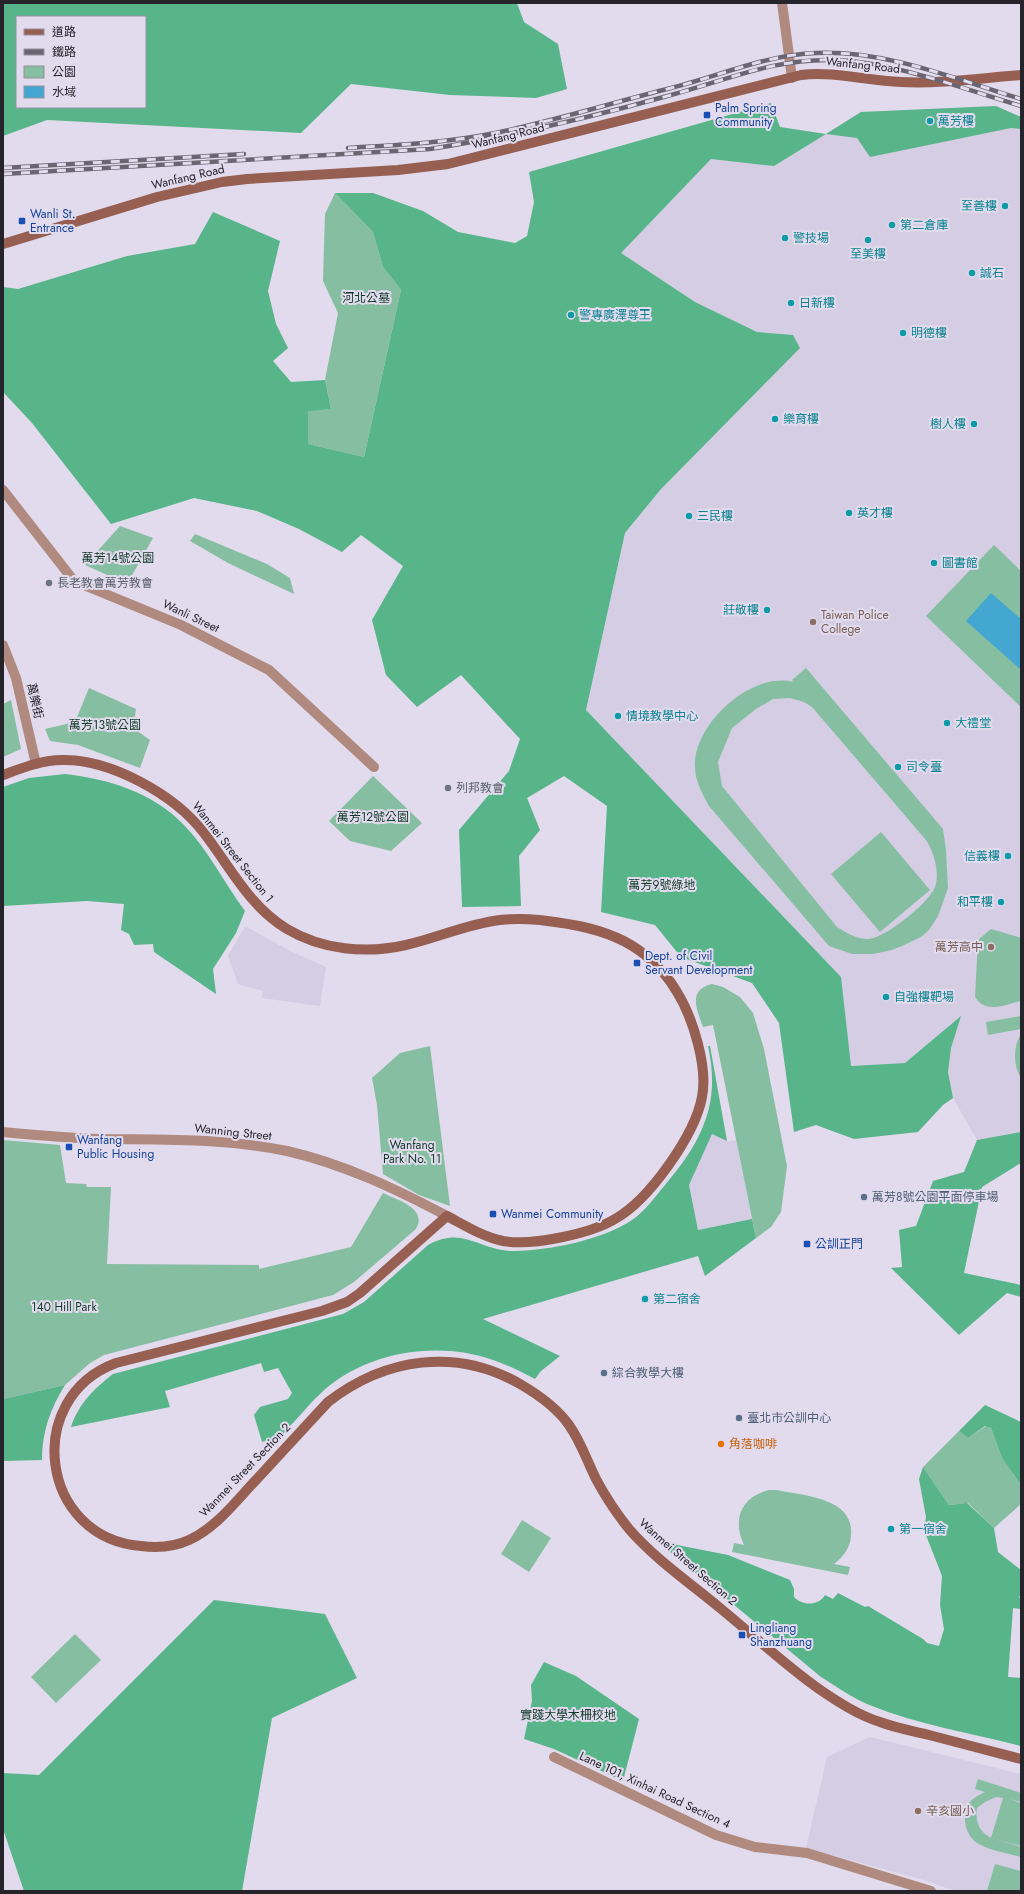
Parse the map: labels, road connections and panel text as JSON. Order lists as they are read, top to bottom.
{
  "streets": {
    "street": [
      "Wanfang Road",
      "Wanli Street",
      "萬樂街",
      "Wanmei Street Section 1",
      "Wanning Street",
      "Wanmei Street Section 2",
      "Lane 101, Xinhai Road Section 4"
    ]
  },
  "crossings": [
    ["萬樂街", "Wanmei Street Section 1"],
    ["Wanmei Street Section 1", "Wanning Street"],
    ["Wanmei Street Section 1", "Wanmei Street Section 2"],
    ["Wanning Street", "Wanmei Street Section 2"]
  ],
  "parks": [
    "河北公墓",
    "萬芳14號公園",
    "萬芳13號公園",
    "萬芳12號公園",
    "萬芳9號綠地",
    "Wanfang Park No. 11",
    "140 Hill Park",
    "實踐大學木柵校地"
  ],
  "places": {
    "transit": [
      "Palm Spring Community",
      "Wanli St. Entrance",
      "Dept. of Civil Servant Development",
      "Wanfang Public Housing",
      "Wanmei Community",
      "公訓正門",
      "Lingliang Shanzhuang"
    ],
    "other": [
      "萬芳樓",
      "至善樓",
      "第二倉庫",
      "警技場",
      "至美樓",
      "誠石",
      "日新樓",
      "警專廣澤尊王",
      "明德樓",
      "樂育樓",
      "樹人樓",
      "英才樓",
      "三民樓",
      "圖書館",
      "長老教會萬芳教會",
      "莊敬樓",
      "Taiwan Police College",
      "情境教學中心",
      "大禮堂",
      "司令臺",
      "列邦教會",
      "信義樓",
      "和平樓",
      "萬芳高中",
      "自強樓靶場",
      "萬芳8號公園平面停車場",
      "第二宿舍",
      "綜合教學大樓",
      "臺北市公訓中心",
      "角落咖啡",
      "第一宿舍",
      "辛亥國小"
    ]
  },
  "legend": [
    "道路",
    "鐵路",
    "公園",
    "水域"
  ]
}
